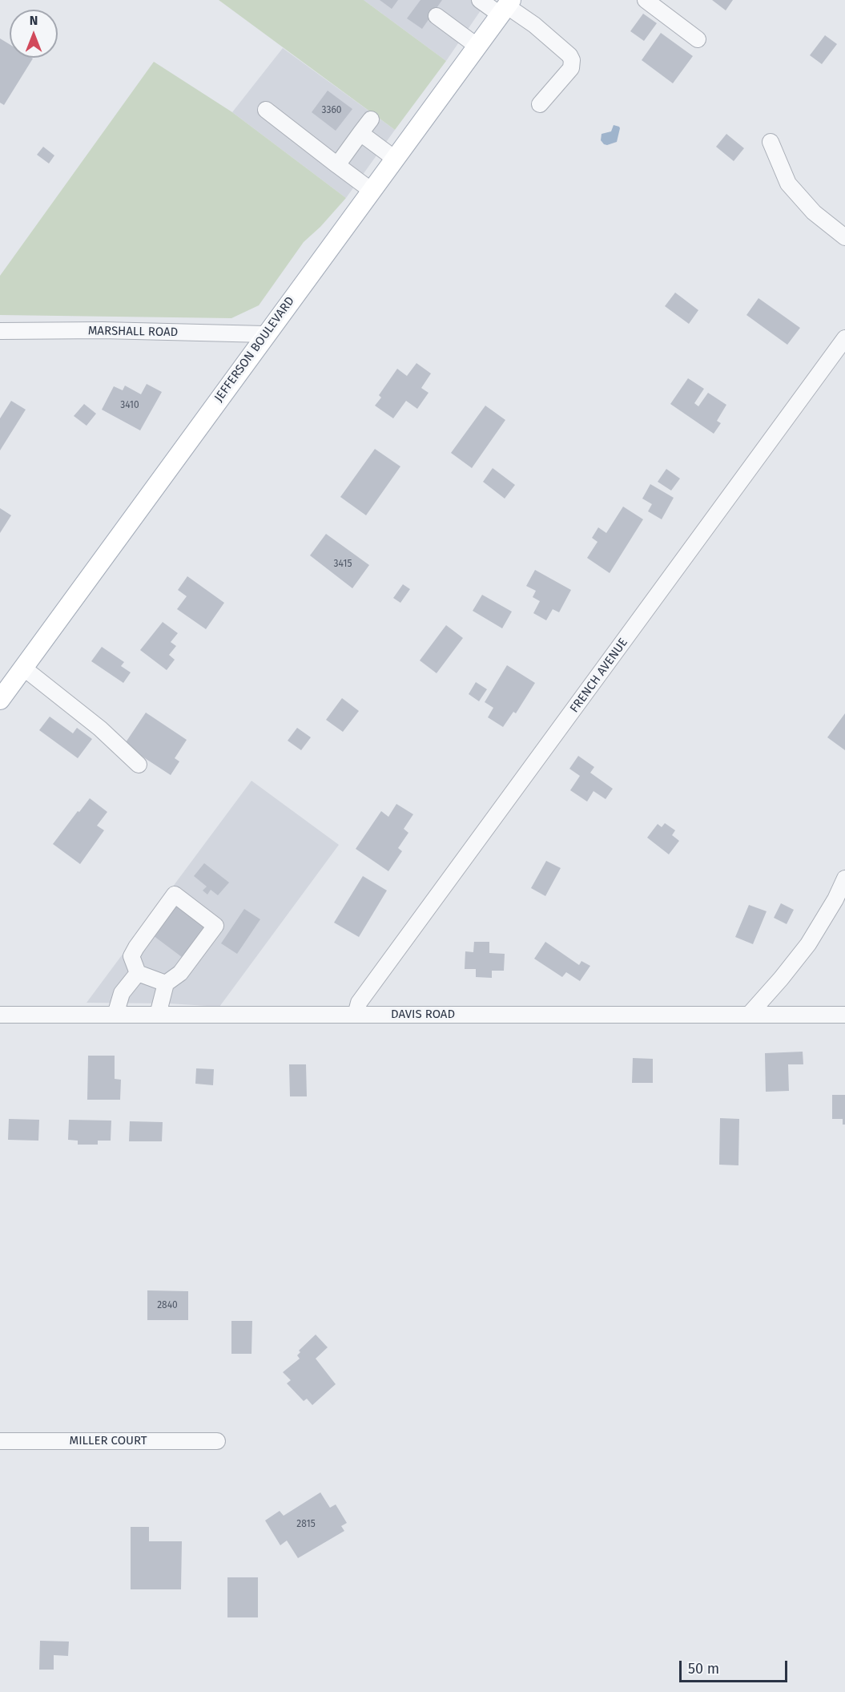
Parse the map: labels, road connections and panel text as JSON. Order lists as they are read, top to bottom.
{
  "streets": {
    "main road": ["JEFFERSON BOULEVARD"],
    "street": [
      "MARSHALL ROAD",
      "FRENCH AVENUE",
      "DAVIS ROAD",
      "MILLER COURT"
    ]
  },
  "crossings": [
    ["MARSHALL ROAD", "JEFFERSON BOULEVARD"],
    ["FRENCH AVENUE", "DAVIS ROAD"]
  ],
  "house_numbers": [
    "3360",
    "3410",
    "3415",
    "2840",
    "2815"
  ],
  "scale_bar": "50 m",
  "north": "top"
}
